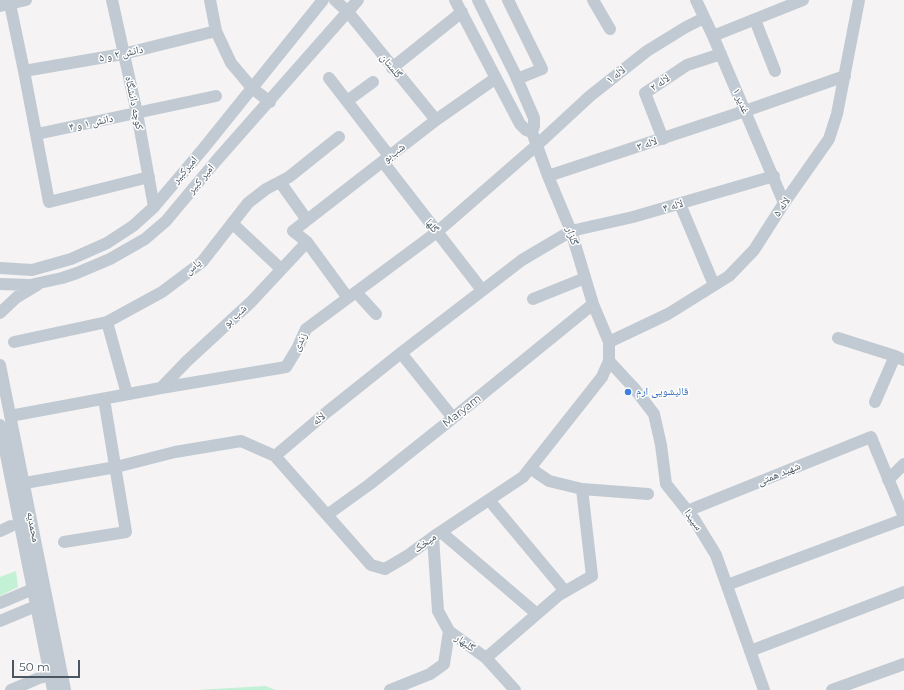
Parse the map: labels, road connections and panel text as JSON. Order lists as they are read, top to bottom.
{
  "streets": {
    "street": [
      "دانش ۲ و ۵",
      "گلستان",
      "لاله ۱",
      "لاله ۲",
      "غدیر ۱",
      "کوچه دانشگاه",
      "دانش ۱ و ۴",
      "لاله ۳",
      "شب‌بو",
      "امیرکبیر",
      "امیر کبیر",
      "لاله ۴",
      "لاله ۵",
      "گلها",
      "گلزار",
      "یاس",
      "شب بو",
      "زندی",
      "Maryam",
      "لاله",
      "شهید همتی",
      "سپیدا",
      "محمدیه",
      "میخک",
      "گلبهار"
    ]
  },
  "crossings": [
    ["دانش ۲ و ۵", "کوچه دانشگاه"],
    ["گلستان", "شب‌بو"],
    ["گلستان", "امیر کبیر"],
    ["لاله ۱", "غدیر ۱"],
    ["لاله ۱", "گلزار"],
    ["لاله ۱", "زندی"],
    ["لاله ۲", "غدیر ۱"],
    ["لاله ۲", "لاله ۳"],
    ["غدیر ۱", "لاله ۳"],
    ["غدیر ۱", "لاله ۴"],
    ["غدیر ۱", "لاله ۵"],
    ["کوچه دانشگاه", "دانش ۱ و ۴"],
    ["کوچه دانشگاه", "امیرکبیر"],
    ["لاله ۳", "لاله ۵"],
    ["لاله ۳", "گلزار"],
    ["شب‌بو", "گلها"],
    ["شب‌بو", "گلزار"],
    ["شب‌بو", "شب بو"],
    ["لاله ۴", "گلزار"],
    ["لاله ۴", "لاله"],
    ["لاله ۵", "گلزار"],
    ["گلها", "زندی"],
    ["گلها", "لاله"],
    ["گلزار", "زندی"],
    ["گلزار", "Maryam"],
    ["گلزار", "لاله"],
    ["شب بو", "زندی"],
    ["زندی", "محمدیه"],
    ["Maryam", "میخک"],
    ["لاله", "میخک"],
    ["شهید همتی", "سپیدا"],
    ["سپیدا", "میخک"],
    ["میخک", "گلبهار"]
  ],
  "places": ["قالیشویی ارم"],
  "scale_bar": "50 m"
}
